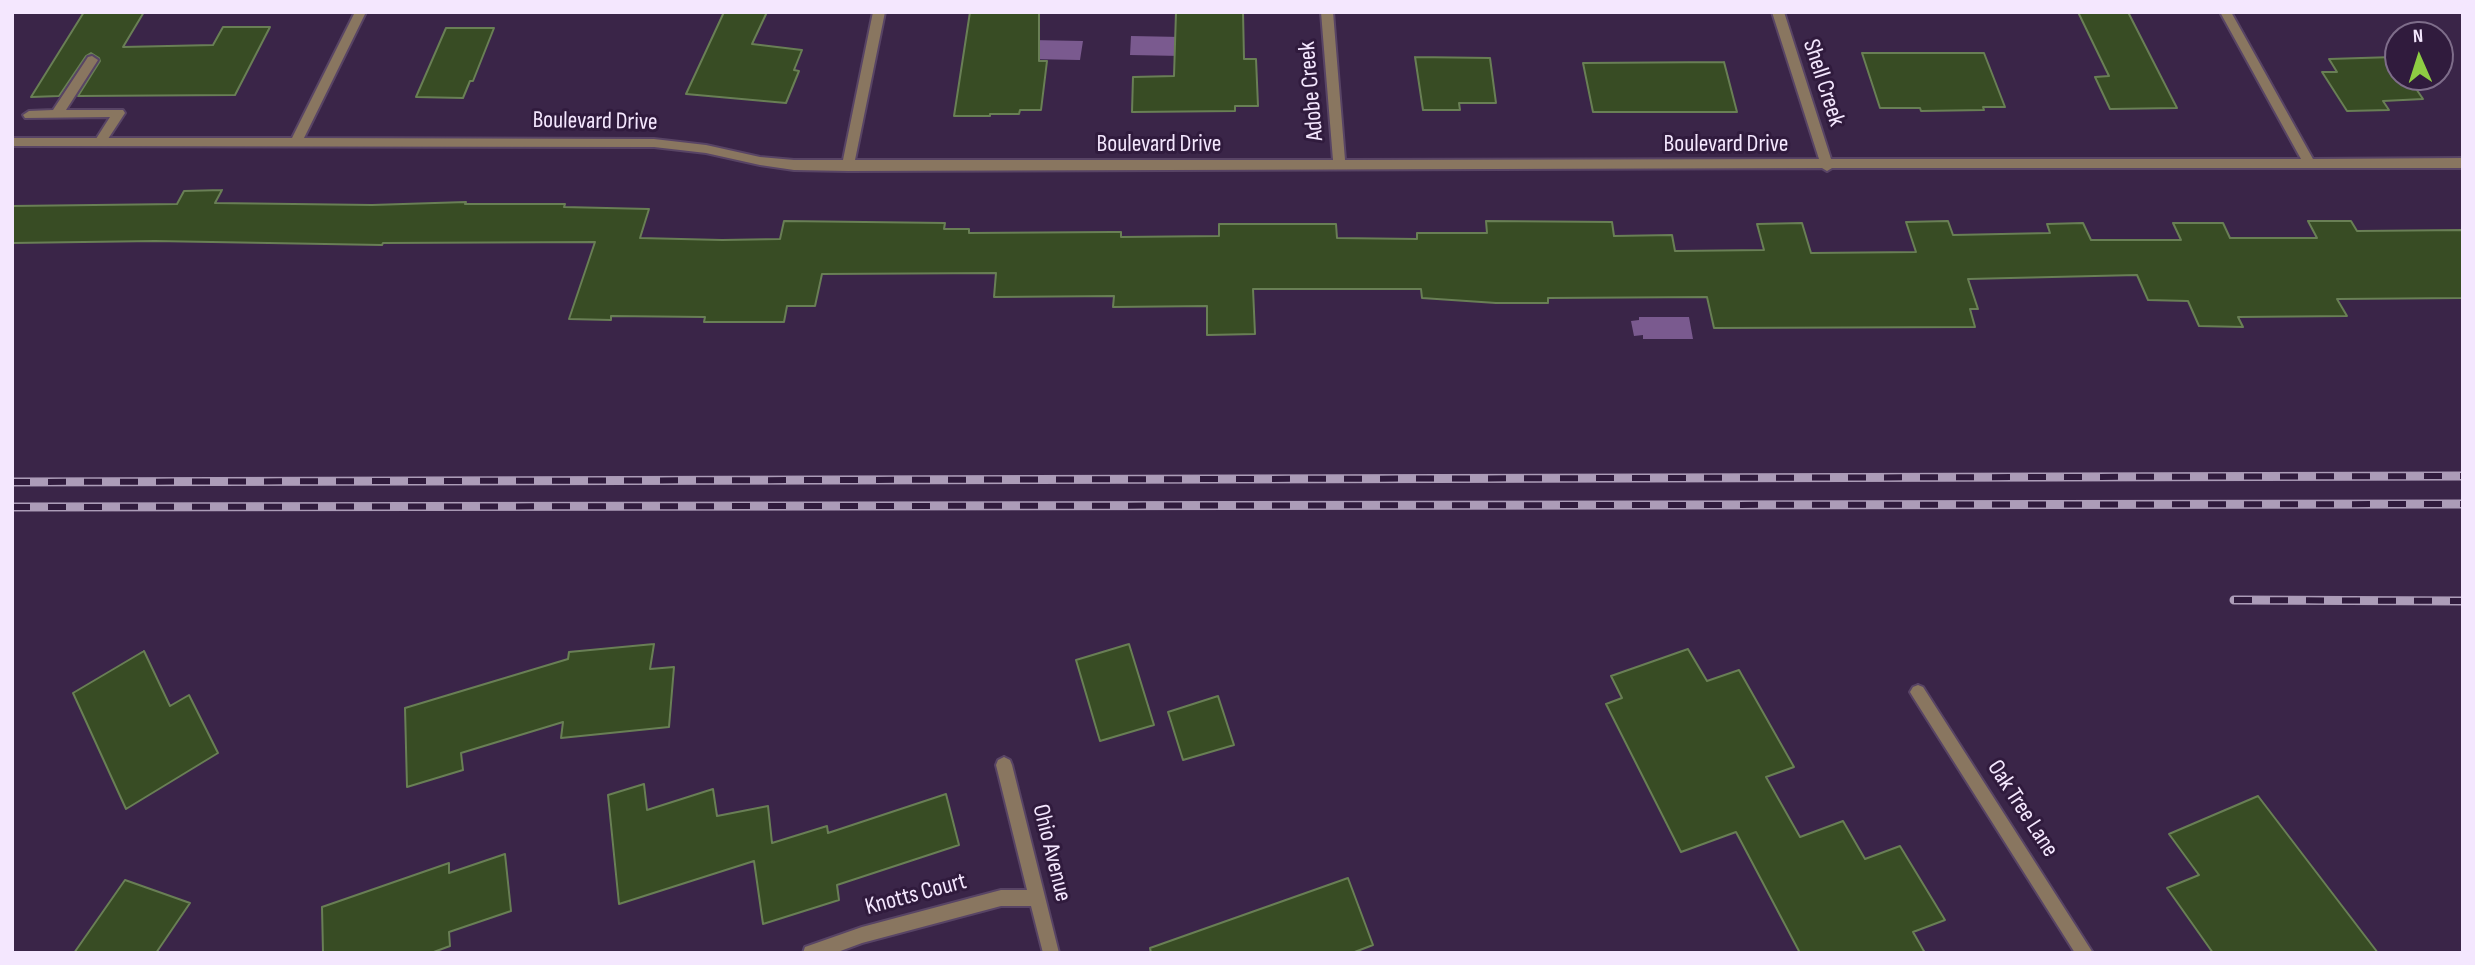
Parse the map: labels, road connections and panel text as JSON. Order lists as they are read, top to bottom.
{
  "streets": {
    "street": [
      "Shell Creek",
      "Adobe Creek",
      "Boulevard Drive",
      "Oak Tree Lane",
      "Ohio Avenue",
      "Knotts Court"
    ]
  },
  "crossings": [
    ["Shell Creek", "Boulevard Drive"],
    ["Adobe Creek", "Boulevard Drive"],
    ["Ohio Avenue", "Knotts Court"]
  ],
  "north": "top"
}
